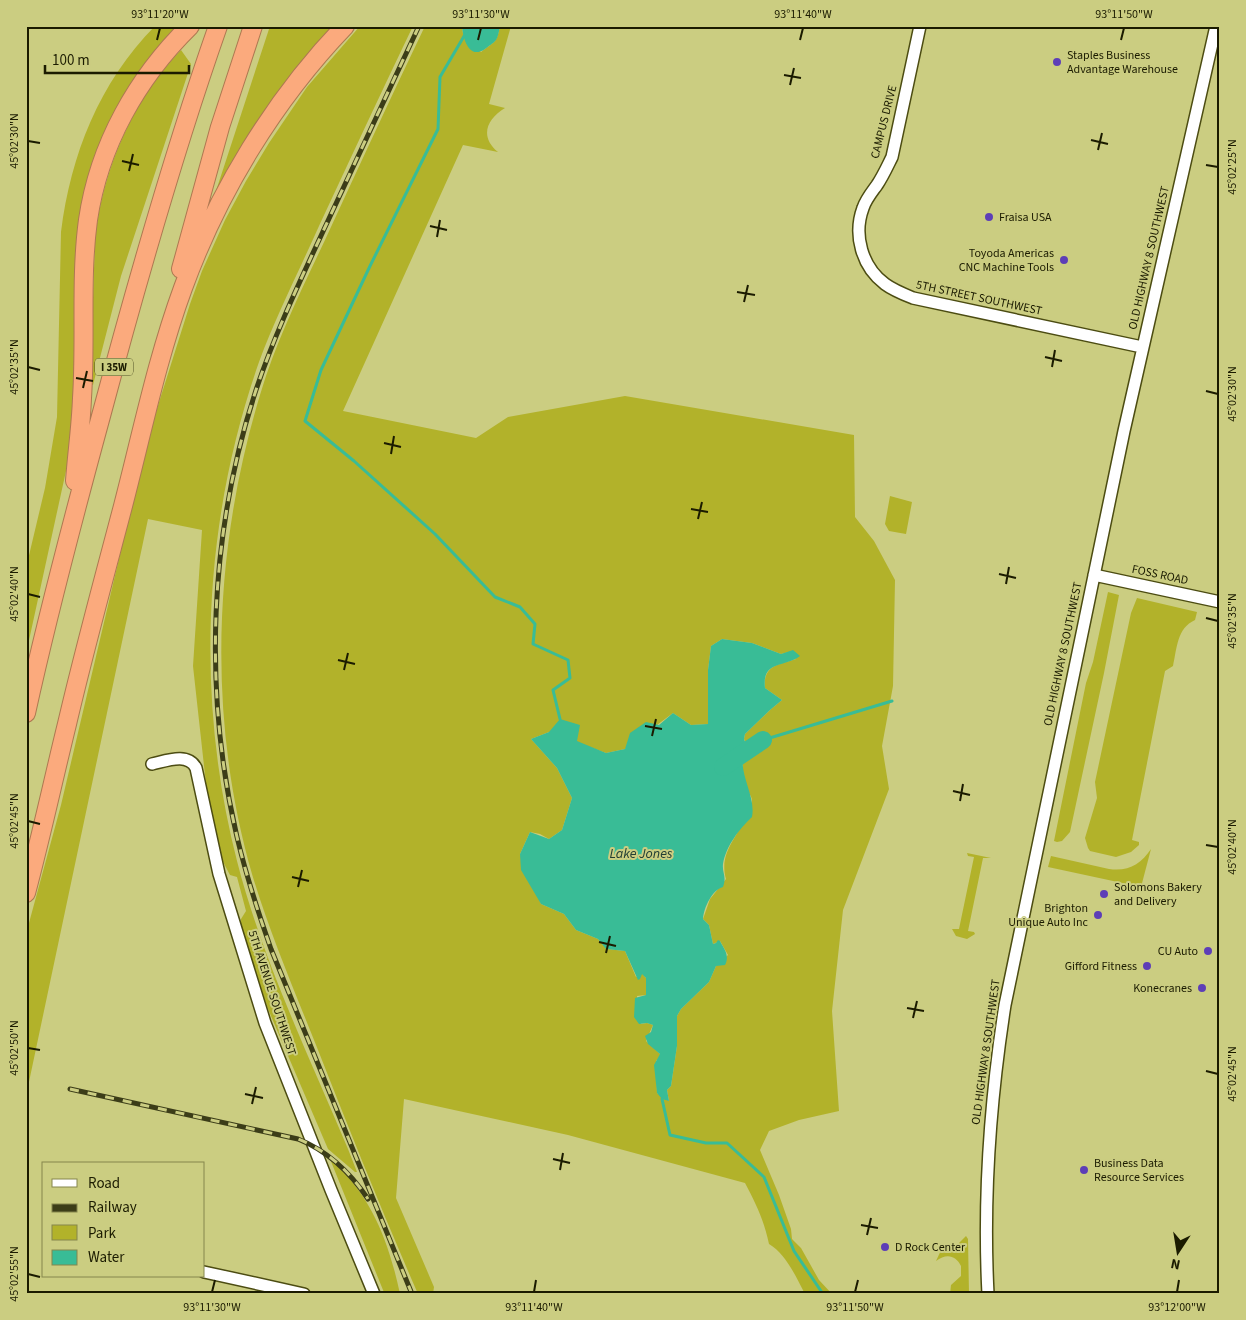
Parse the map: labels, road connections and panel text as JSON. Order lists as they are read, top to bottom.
{
  "streets": {
    "highway": ["I 35W"],
    "street": [
      "CAMPUS DRIVE",
      "OLD HIGHWAY 8 SOUTHWEST",
      "5TH STREET SOUTHWEST",
      "FOSS ROAD",
      "5TH AVENUE SOUTHWEST"
    ]
  },
  "crossings": [
    ["CAMPUS DRIVE", "5TH STREET SOUTHWEST"],
    ["OLD HIGHWAY 8 SOUTHWEST", "5TH STREET SOUTHWEST"],
    ["OLD HIGHWAY 8 SOUTHWEST", "FOSS ROAD"]
  ],
  "water": ["Lake Jones"],
  "places": [
    "Staples Business Advantage Warehouse",
    "Fraisa USA",
    "Toyoda Americas CNC Machine Tools",
    "Solomons Bakery and Delivery",
    "Brighton Unique Auto Inc",
    "CU Auto",
    "Gifford Fitness",
    "Konecranes",
    "Business Data Resource Services",
    "D Rock Center"
  ],
  "legend": [
    "Road",
    "Railway",
    "Park",
    "Water"
  ],
  "scale_bar": "100 m",
  "north": "bottom",
  "coordinates": [
    "93°11'20\"W",
    "93°11'30\"W",
    "93°11'40\"W",
    "93°11'50\"W",
    "45°02'30\"N",
    "45°02'25\"N",
    "45°02'35\"N",
    "45°02'40\"N",
    "45°02'45\"N",
    "45°02'50\"N",
    "45°02'55\"N",
    "93°12'00\"W"
  ]
}
